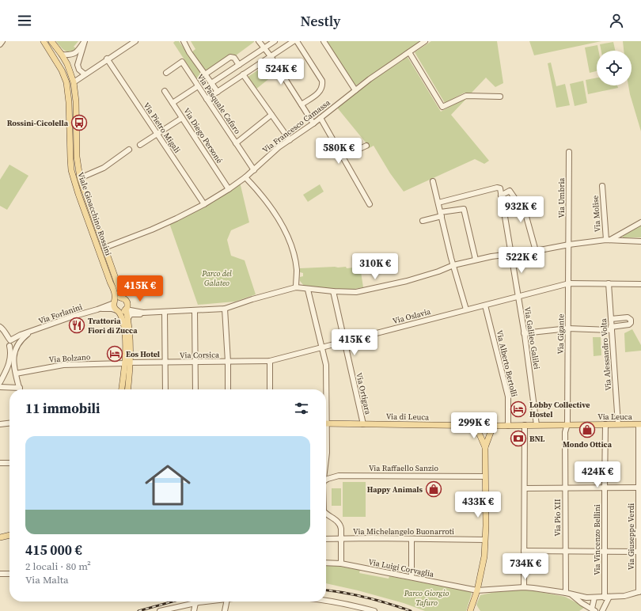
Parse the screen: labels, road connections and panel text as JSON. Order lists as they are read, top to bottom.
{
  "streets": {
    "main road": ["Viale Gioacchino Rossini", "Via di Leuca", "Via Leuca"],
    "street": [
      "Via Pasquale Cafaro",
      "Via Francesco Camassa",
      "Via Pietro Migali",
      "Via Diego Personé",
      "Via Umbria",
      "Via Molise",
      "Via Forlanini",
      "Via Oslavia",
      "Via Gigante",
      "Via Galileo Galilei",
      "Via Corsica",
      "Via Alessandro Volta",
      "Via Bolzano",
      "Via Alberto Bertolli",
      "Via Ortigara",
      "Via Raffaello Sanzio",
      "Via Pio XII",
      "Via Michelangelo Buonarroti",
      "Via Giuseppe Verdi",
      "Via Vincenzo Bellini",
      "Via Luigi Corvaglia"
    ]
  },
  "crossings": [
    ["Via Pasquale Cafaro", "Via Francesco Camassa"],
    ["Via Francesco Camassa", "Via Pietro Migali"],
    ["Via Francesco Camassa", "Via Diego Personé"],
    ["Via Francesco Camassa", "Viale Gioacchino Rossini"],
    ["Via Umbria", "Via Gigante"],
    ["Viale Gioacchino Rossini", "Via Forlanini"],
    ["Via Oslavia", "Via Gigante"],
    ["Via Oslavia", "Via Galileo Galilei"],
    ["Via Oslavia", "Via Corsica"],
    ["Via Oslavia", "Via Alessandro Volta"],
    ["Via Oslavia", "Via Alberto Bertolli"],
    ["Via Oslavia", "Via Ortigara"],
    ["Via Gigante", "Via Leuca"],
    ["Via Gigante", "Via Pio XII"],
    ["Via Galileo Galilei", "Via Leuca"],
    ["Via Corsica", "Via Bolzano"],
    ["Via Alessandro Volta", "Via Leuca"],
    ["Via Alberto Bertolli", "Via Leuca"],
    ["Via Ortigara", "Via di Leuca"],
    ["Via di Leuca", "Via Leuca"],
    ["Via Leuca", "Via Pio XII"],
    ["Via Leuca", "Via Giuseppe Verdi"],
    ["Via Leuca", "Via Vincenzo Bellini"],
    ["Via Pio XII", "Via Luigi Corvaglia"],
    ["Via Giuseppe Verdi", "Via Luigi Corvaglia"],
    ["Via Vincenzo Bellini", "Via Luigi Corvaglia"]
  ],
  "parks": ["Parco del Galateo", "Parco Giorgio Tafuro"],
  "places": {
    "bus stop": ["Rossini-Cicolella"],
    "restaurant": ["Trattoria Fiori di Zucca"],
    "hotel": ["Eos Hotel", "Lobby Collective Hostel"],
    "shop": ["Mondo Ottica", "Happy Animals"],
    "bank": ["BNL"]
  },
  "page": {
    "header": "Nestly",
    "price": [
      "524K €",
      "580K €",
      "932K €",
      "522K €",
      "310K €",
      "415K €",
      "415K €",
      "299K €",
      "424K €",
      "433K €",
      "734K €"
    ],
    "heading": "11 immobili",
    "list": [
      {
        "name": "415 000 €",
        "note": "2 locali · 80 m² · Via Malta"
      }
    ]
  }
}
